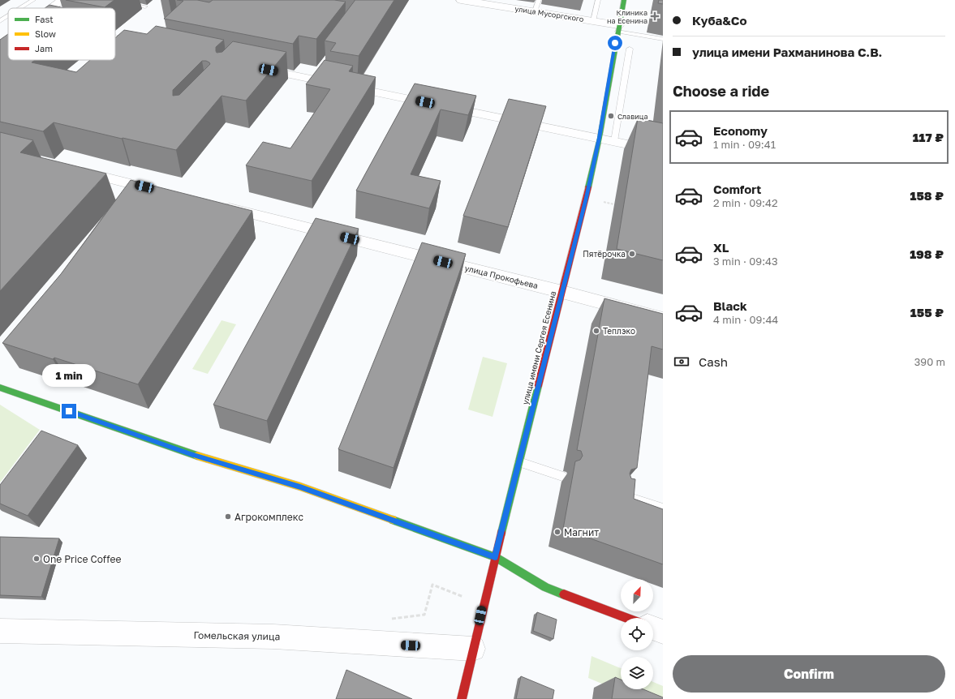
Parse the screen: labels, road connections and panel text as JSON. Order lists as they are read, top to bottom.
{
  "streets": {
    "street": [
      "улица Мусоргского",
      "улица Прокофьева",
      "улица имени Сергея Есенина",
      "Гомельская улица"
    ]
  },
  "crossings": [
    ["улица Мусоргского", "улица имени Сергея Есенина"],
    ["улица Прокофьева", "улица имени Сергея Есенина"],
    ["улица имени Сергея Есенина", "Гомельская улица"]
  ],
  "places": {
    "health": ["Клиника на Есенина"],
    "other": [
      "Славица",
      "Пятёрочка",
      "Теплэко",
      "Агрокомплекс",
      "Магнит",
      "One Price Coffee"
    ]
  },
  "legend": ["Fast", "Slow", "Jam"],
  "north": "top right",
  "page": {
    "banner": ["Куба&Co", "улица имени Рахманинова С.В."],
    "heading": "Choose a ride",
    "list": [
      {
        "name": "Economy",
        "note": "1 min · 09:41",
        "value": "117 ₽"
      },
      {
        "name": "Comfort",
        "note": "2 min · 09:42",
        "value": "158 ₽"
      },
      {
        "name": "XL",
        "note": "3 min · 09:43",
        "value": "198 ₽"
      },
      {
        "name": "Black",
        "note": "4 min · 09:44",
        "value": "155 ₽"
      }
    ],
    "pay": ["Cash", "390 m"],
    "bubble": "1 min",
    "buttons": "Confirm"
  }
}
